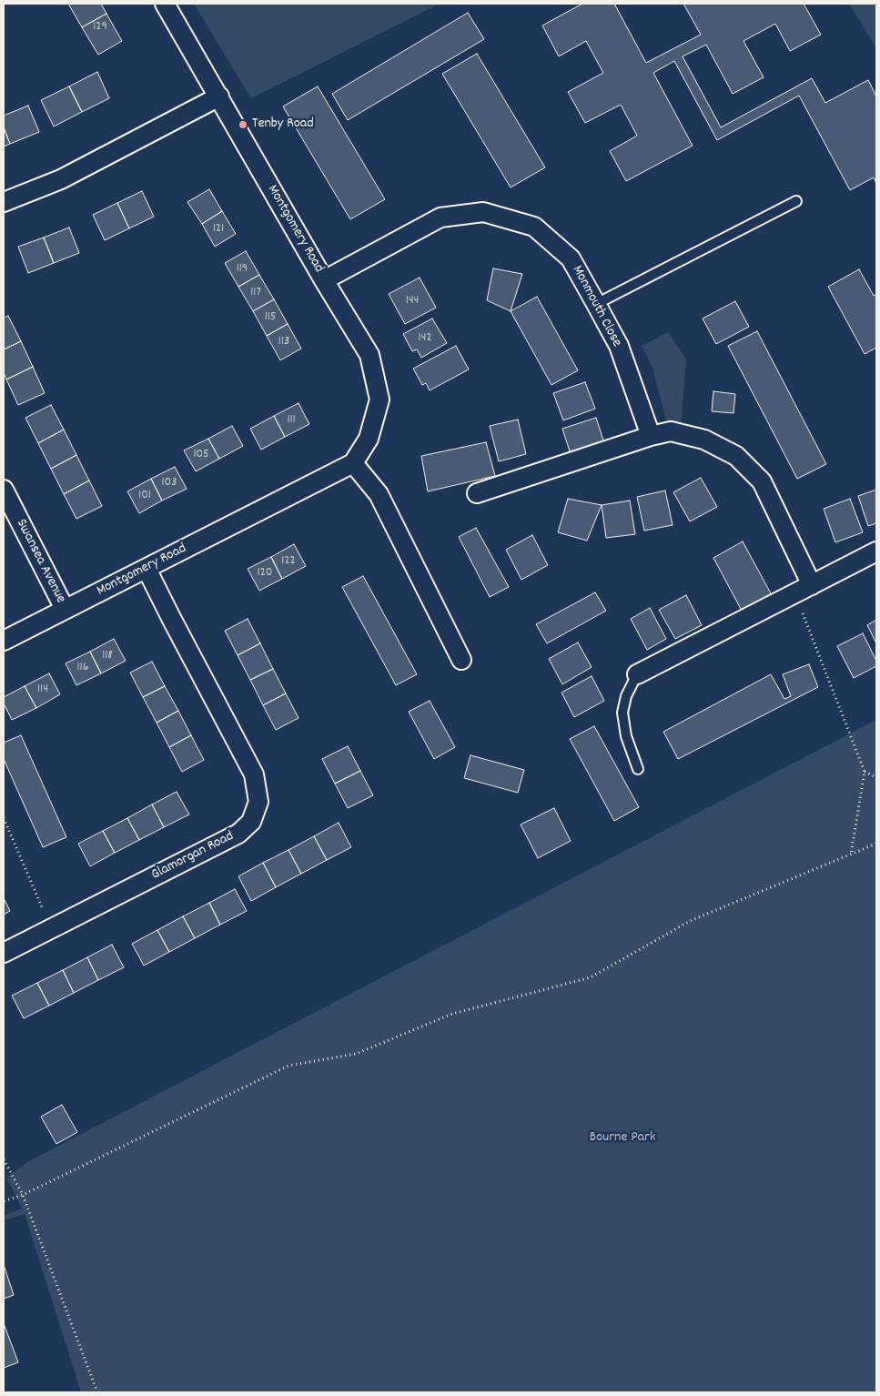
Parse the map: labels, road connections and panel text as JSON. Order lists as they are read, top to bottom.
{
  "streets": {
    "street": [
      "Montgomery Road",
      "Monmouth Close",
      "Swansea Avenue",
      "Glamorgan Road"
    ]
  },
  "crossings": [
    ["Montgomery Road", "Monmouth Close"],
    ["Montgomery Road", "Swansea Avenue"],
    ["Montgomery Road", "Glamorgan Road"]
  ],
  "parks": ["Bourne Park"],
  "places": ["Tenby Road"],
  "house_numbers": [
    "129",
    "121",
    "119",
    "117",
    "144",
    "115",
    "142",
    "113",
    "111",
    "105",
    "103",
    "101",
    "122",
    "120",
    "118",
    "116",
    "114"
  ]
}
